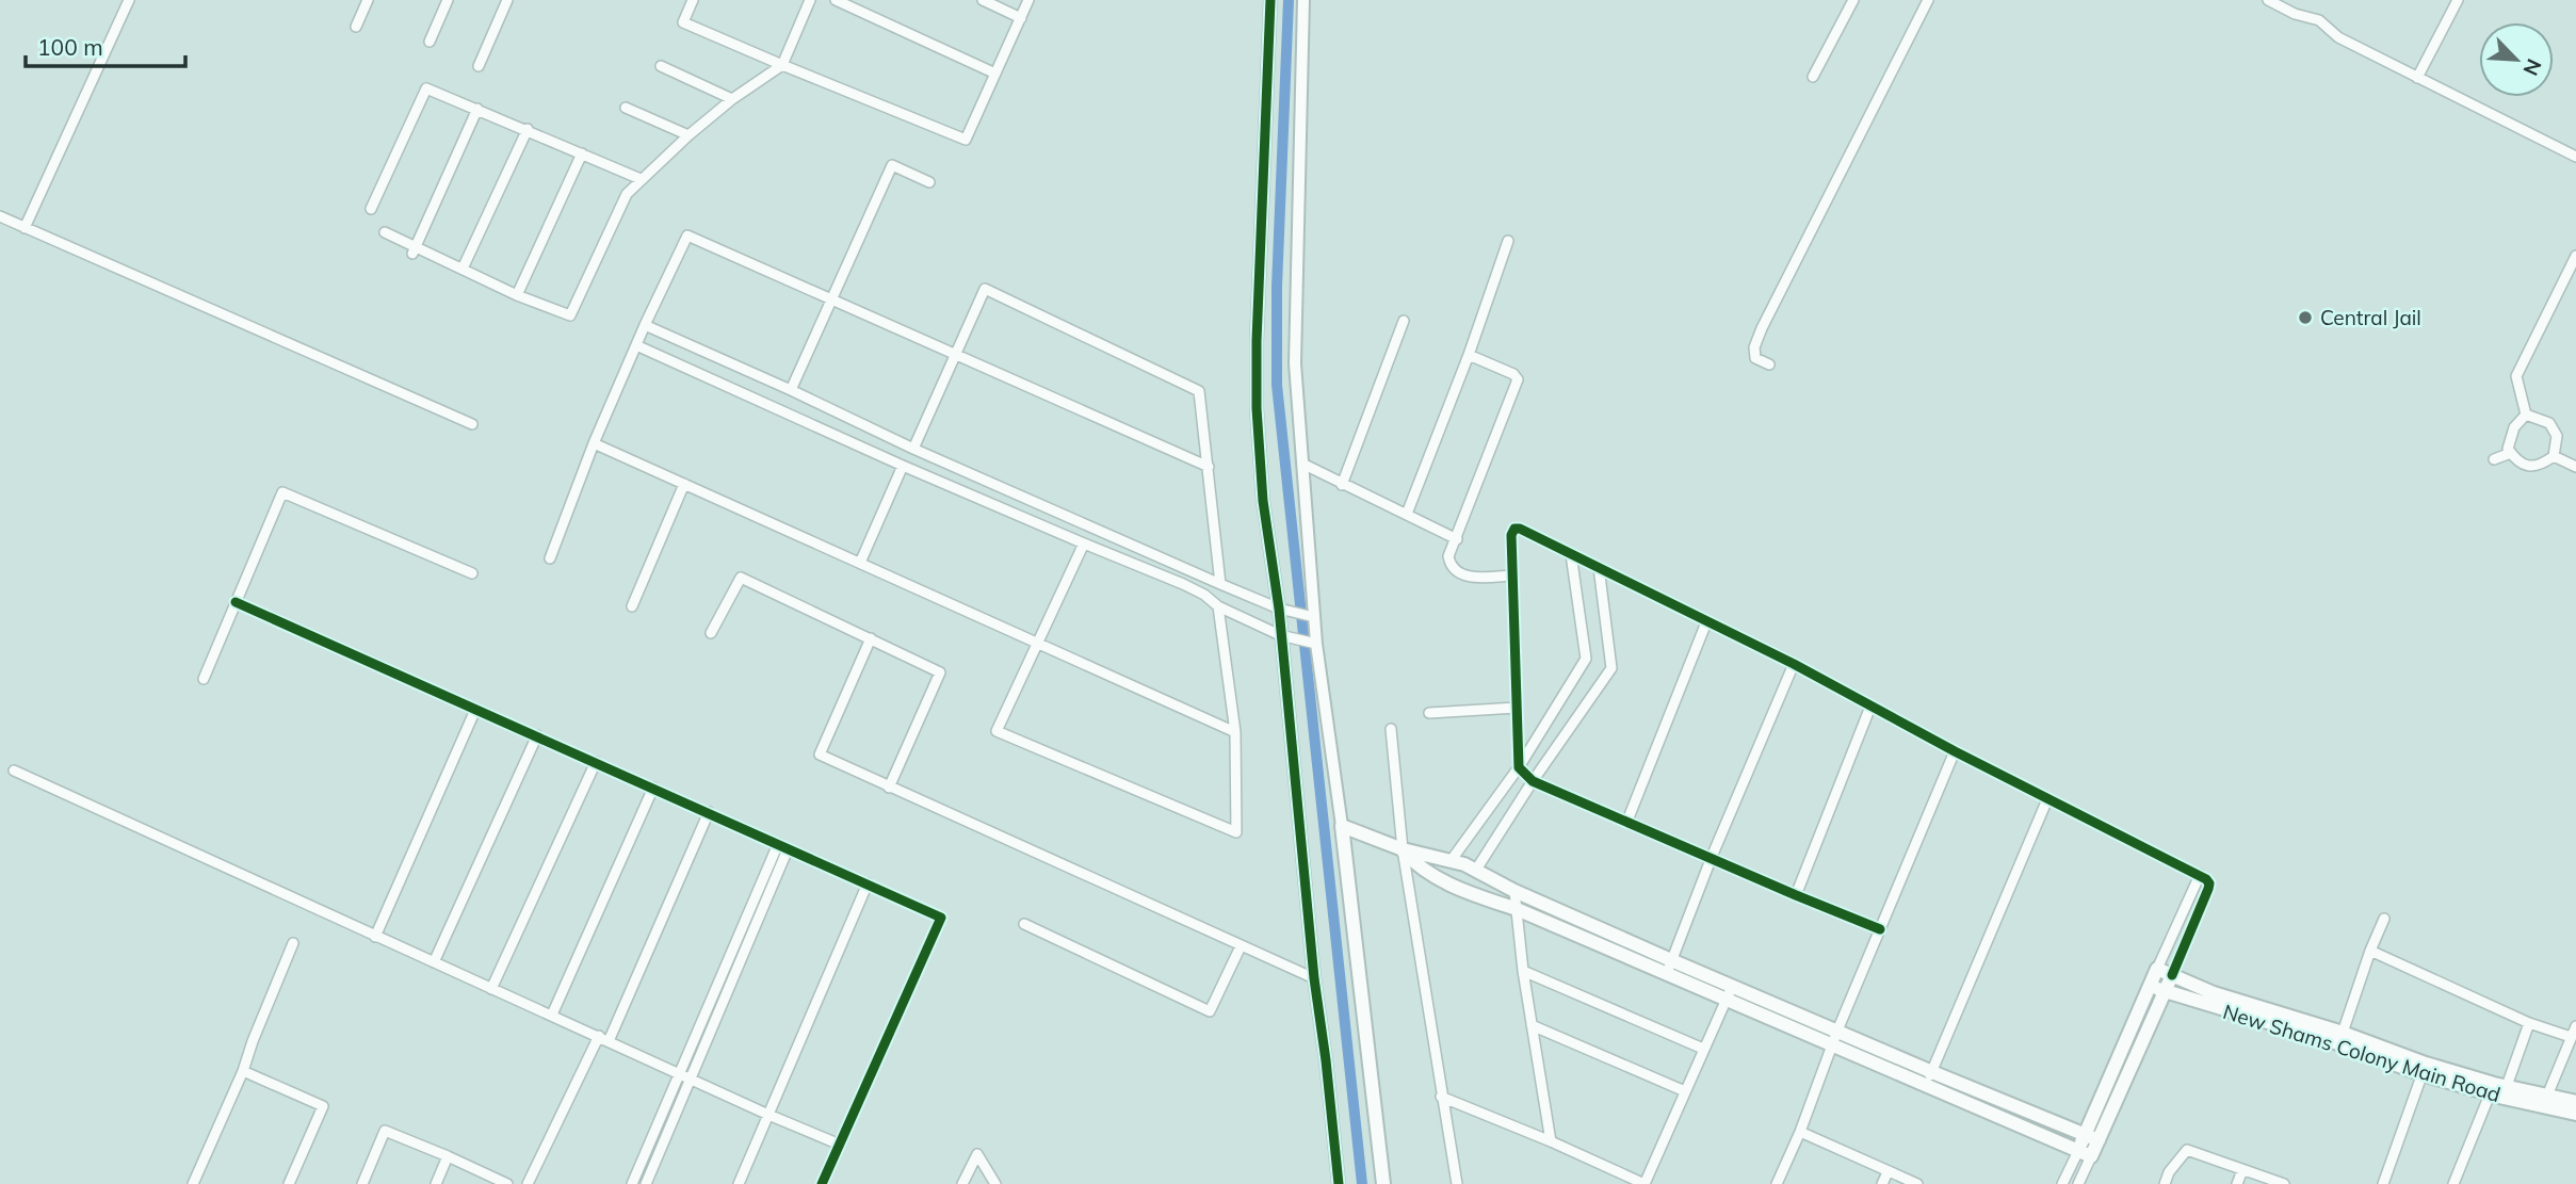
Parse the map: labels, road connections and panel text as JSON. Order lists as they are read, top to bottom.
{
  "streets": {
    "main road": ["New Shams Colony Main Road"]
  },
  "places": ["Central Jail"],
  "scale_bar": "100 m",
  "north": "bottom right"
}
